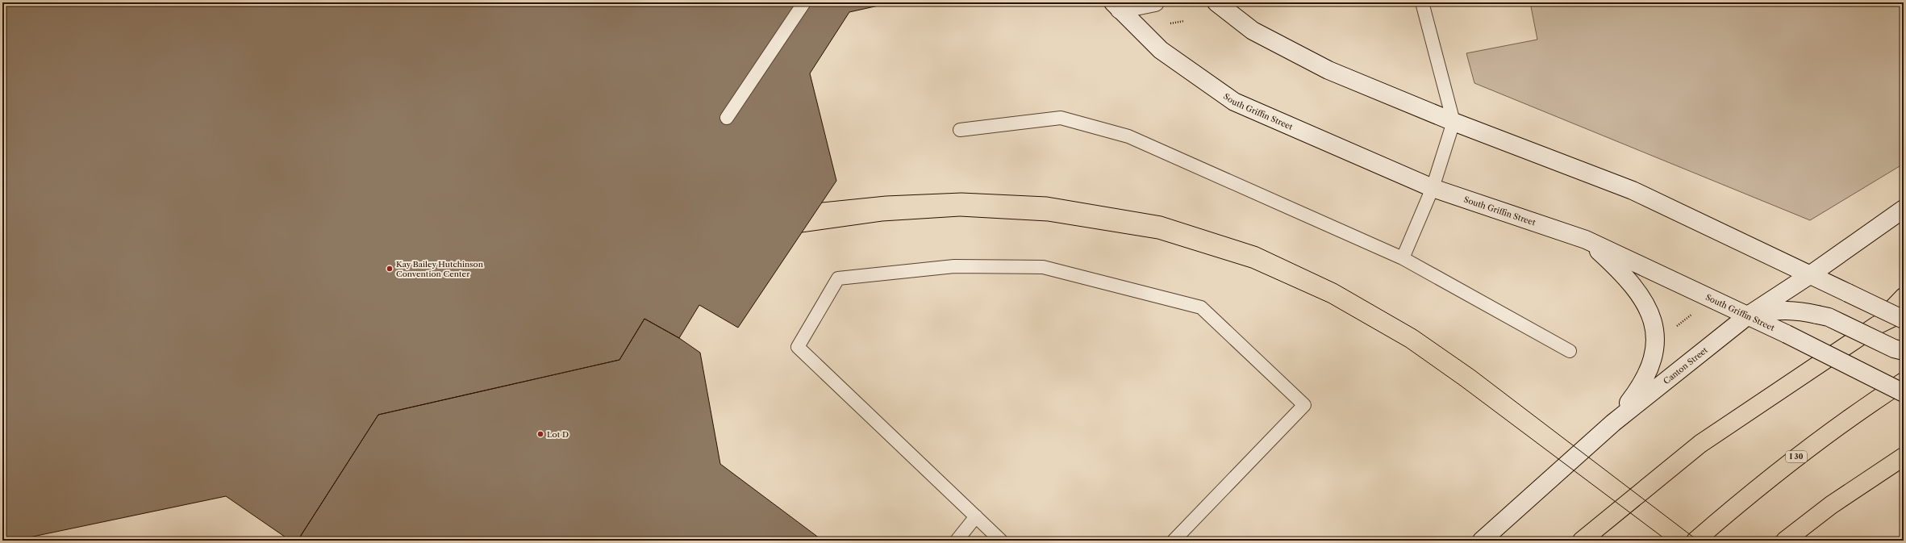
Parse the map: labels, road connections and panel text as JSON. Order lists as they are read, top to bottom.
{
  "streets": {
    "highway": ["I 30"],
    "main road": ["South Griffin Street", "Canton Street"]
  },
  "crossings": [
    ["South Griffin Street", "Canton Street"]
  ],
  "places": ["Kay Bailey Hutchinson Convention Center", "Lot D"]
}
